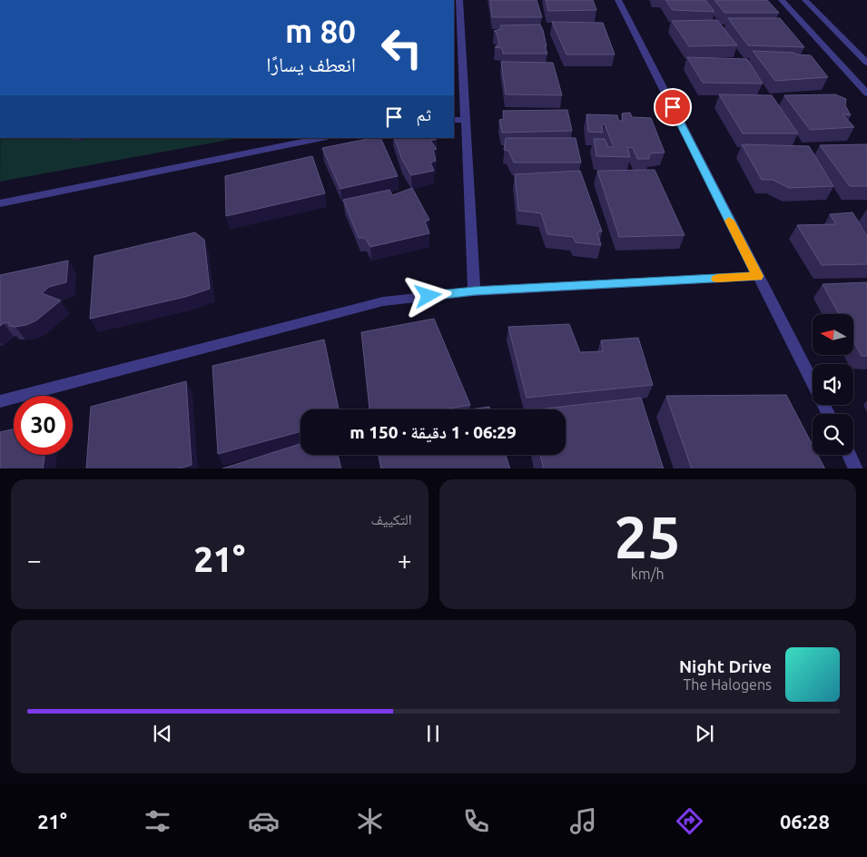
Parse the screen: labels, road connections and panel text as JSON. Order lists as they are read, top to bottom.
{
  "north": "left",
  "page": {
    "turn": ["80 m", "انعطف يسارًا"],
    "then": "ثم",
    "limit": "30",
    "trip": "06:29 · 1 دقيقة · 150 m",
    "tile": [
      ["25", "km/h"],
      "التكييف"
    ],
    "heat": ["−", "21°", "+"],
    "song": ["Night Drive", "The Halogens"],
    "tabs": ["06:28", "21°"]
  }
}
